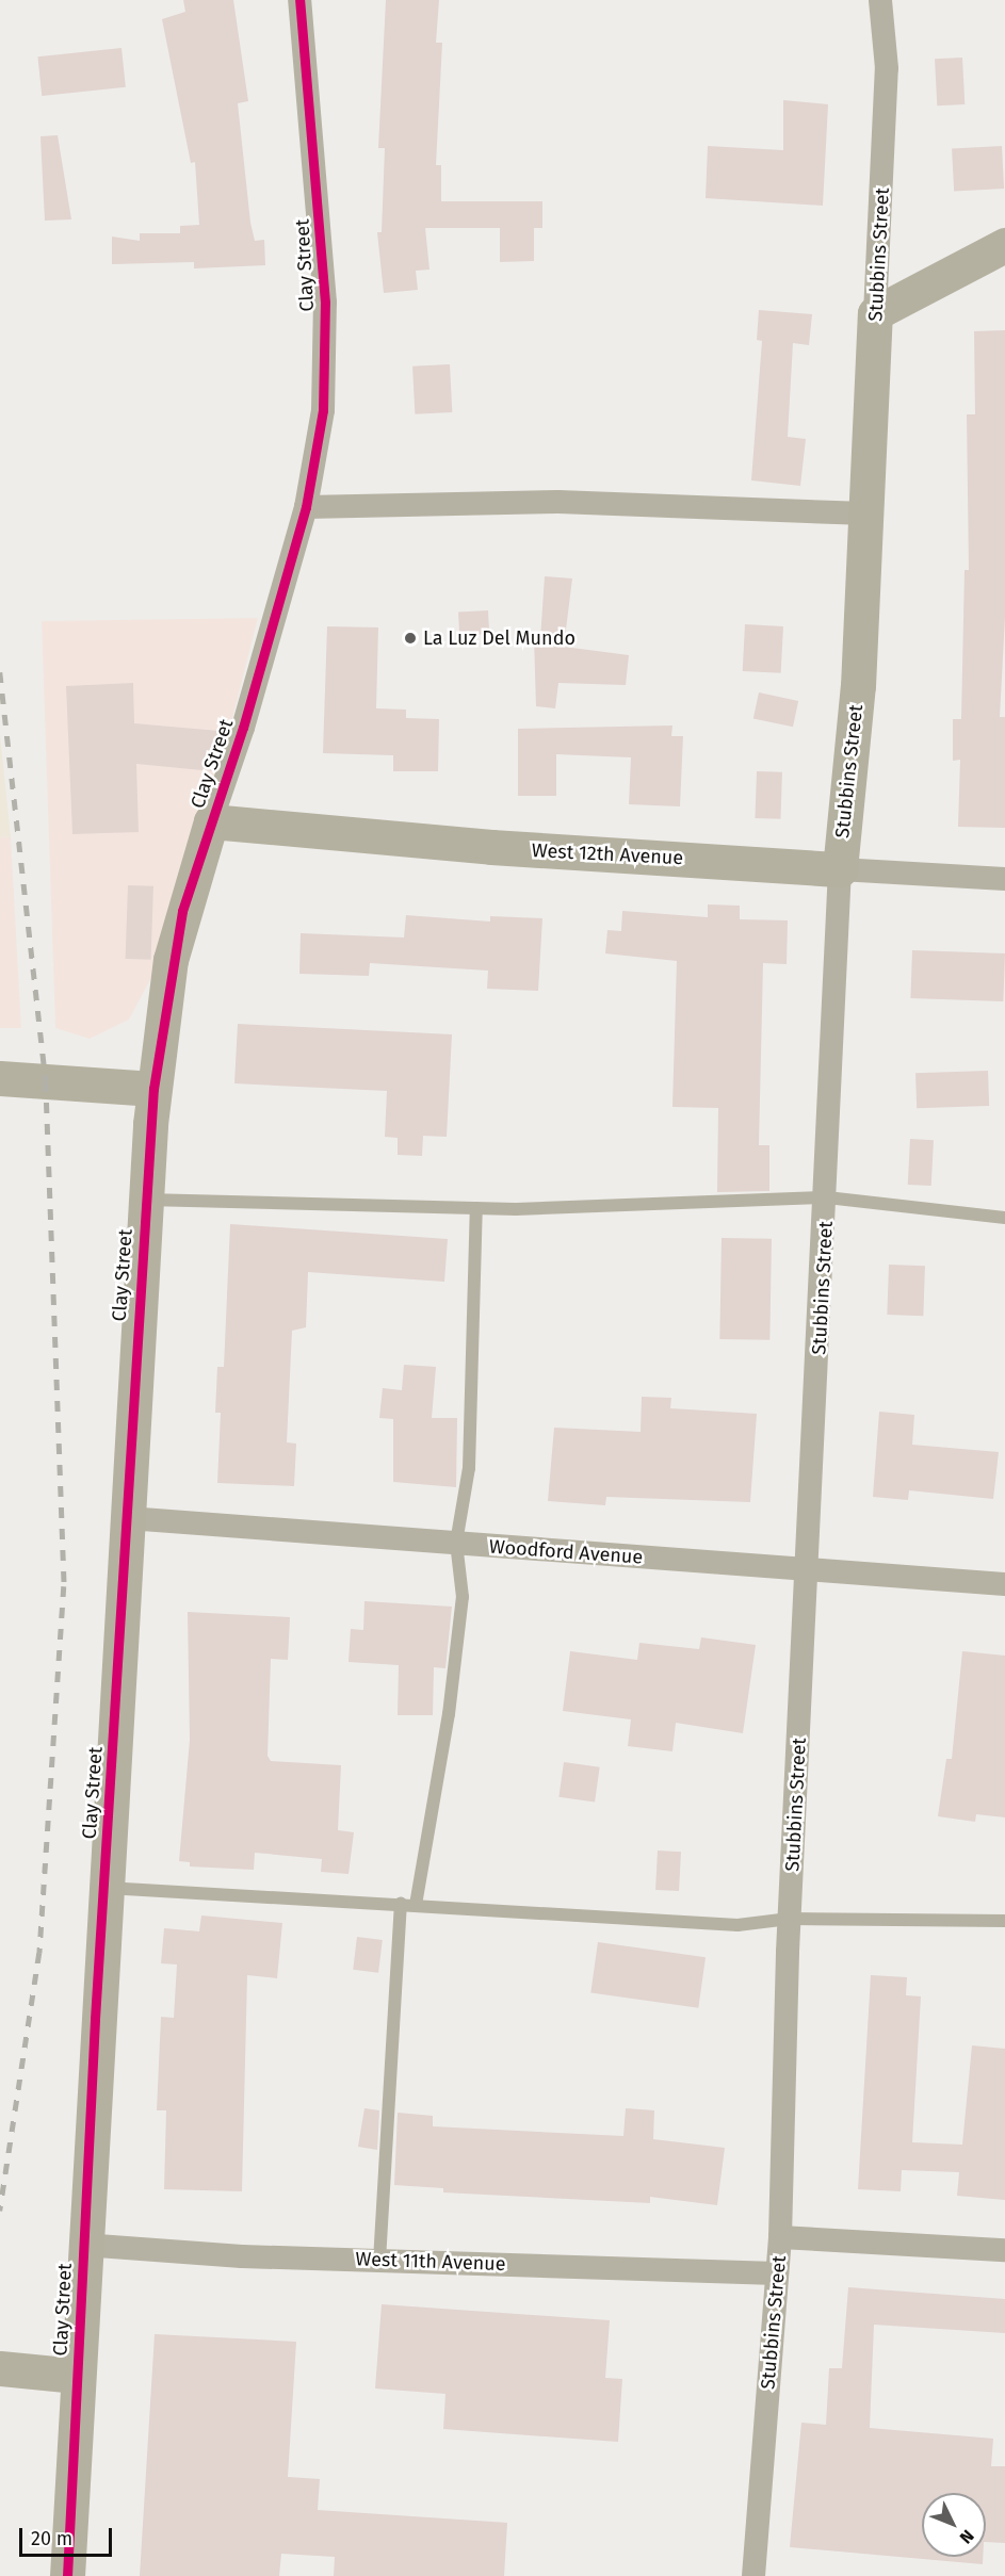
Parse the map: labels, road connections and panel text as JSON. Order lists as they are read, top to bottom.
{
  "streets": {
    "street": [
      "Stubbins Street",
      "Clay Street",
      "West 12th Avenue",
      "Woodford Avenue",
      "West 11th Avenue"
    ]
  },
  "crossings": [
    ["Stubbins Street", "West 12th Avenue"],
    ["Stubbins Street", "Woodford Avenue"],
    ["Stubbins Street", "West 11th Avenue"],
    ["Clay Street", "West 12th Avenue"],
    ["Clay Street", "Woodford Avenue"],
    ["Clay Street", "West 11th Avenue"]
  ],
  "places": ["La Luz Del Mundo"],
  "scale_bar": "20 m",
  "north": "bottom right"
}
